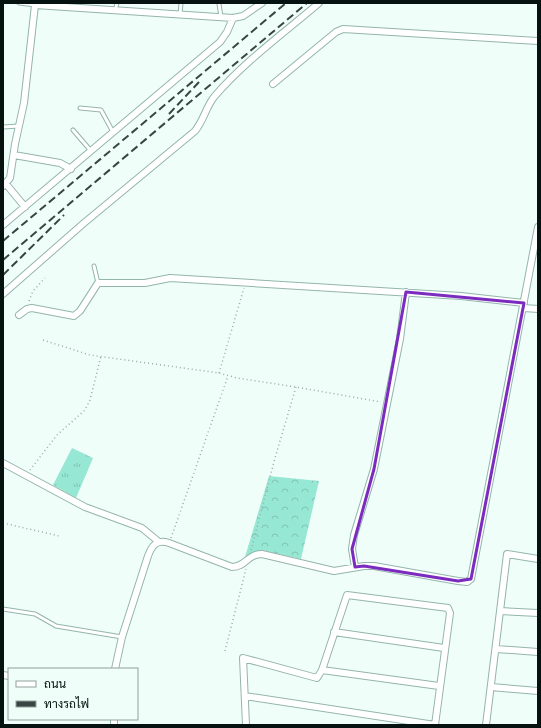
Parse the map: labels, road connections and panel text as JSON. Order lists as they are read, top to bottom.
{
  "legend": ["ถนน", "ทางรถไฟ"]
}
